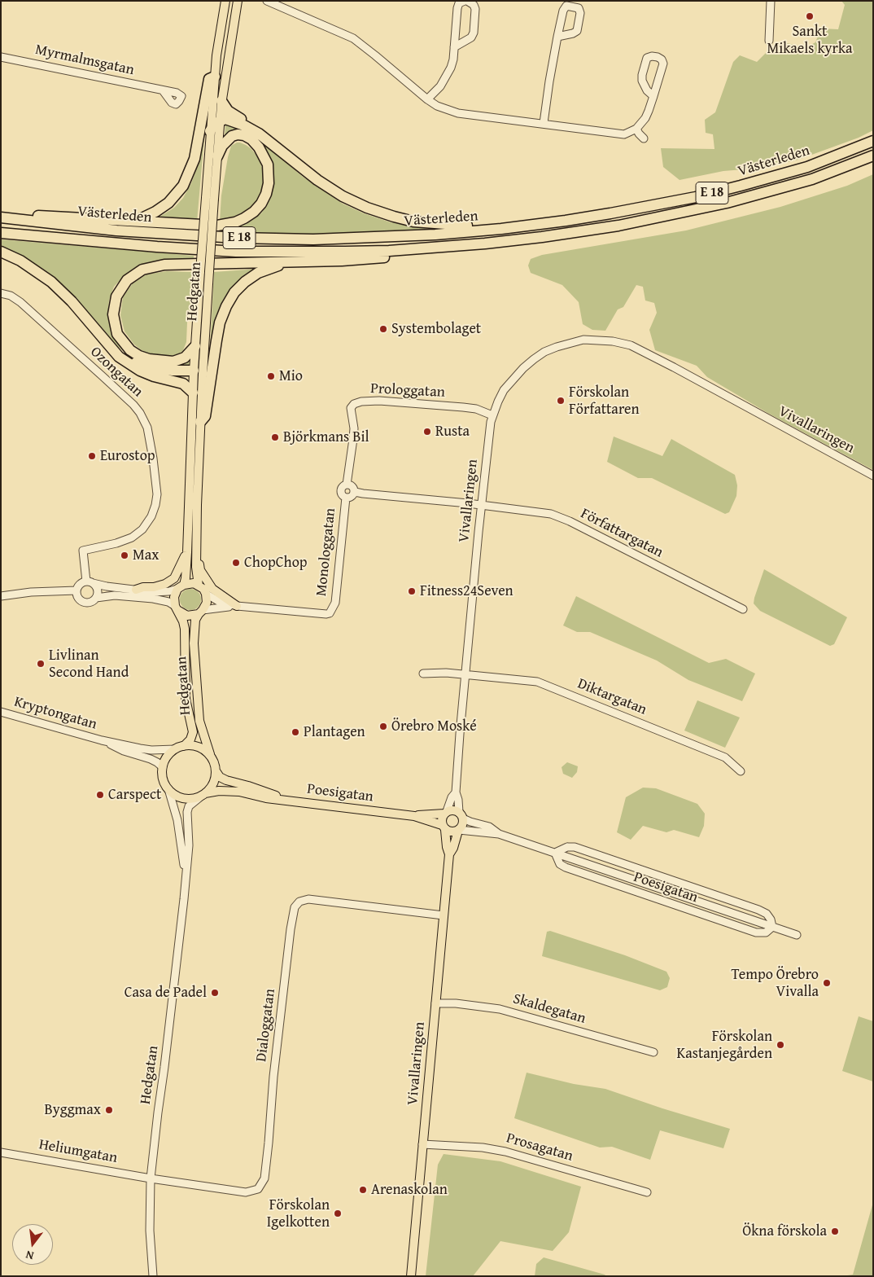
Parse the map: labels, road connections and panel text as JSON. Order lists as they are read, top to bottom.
{
  "streets": {
    "highway": ["Västerleden", "E 18"],
    "main road": ["Hedgatan", "Vivallaringen", "Poesigatan"],
    "street": [
      "Myrmalmsgatan",
      "Ozongatan",
      "Prologgatan",
      "Författargatan",
      "Monologgatan",
      "Diktargatan",
      "Kryptongatan",
      "Skaldegatan",
      "Dialoggatan",
      "Prosagatan",
      "Heliumgatan"
    ]
  },
  "crossings": [
    ["Västerleden", "E 18"],
    ["E 18", "Hedgatan"],
    ["Hedgatan", "Monologgatan"],
    ["Hedgatan", "Kryptongatan"],
    ["Hedgatan", "Poesigatan"],
    ["Hedgatan", "Dialoggatan"],
    ["Hedgatan", "Heliumgatan"],
    ["Prologgatan", "Vivallaringen"],
    ["Prologgatan", "Monologgatan"],
    ["Vivallaringen", "Författargatan"],
    ["Vivallaringen", "Diktargatan"],
    ["Vivallaringen", "Poesigatan"],
    ["Vivallaringen", "Skaldegatan"],
    ["Vivallaringen", "Dialoggatan"],
    ["Vivallaringen", "Prosagatan"],
    ["Kryptongatan", "Poesigatan"],
    ["Dialoggatan", "Heliumgatan"]
  ],
  "places": [
    "Sankt Mikaels kyrka",
    "Systembolaget",
    "Mio",
    "Förskolan Författaren",
    "Rusta",
    "Björkmans Bil",
    "Eurostop",
    "Max",
    "ChopChop",
    "Fitness24Seven",
    "Livlinan Second Hand",
    "Örebro Moské",
    "Plantagen",
    "Carspect",
    "Tempo Örebro Vivalla",
    "Casa de Padel",
    "Förskolan Kastanjegården",
    "Byggmax",
    "Arenaskolan",
    "Förskolan Igelkotten",
    "Ökna förskola"
  ],
  "north": "bottom"
}
